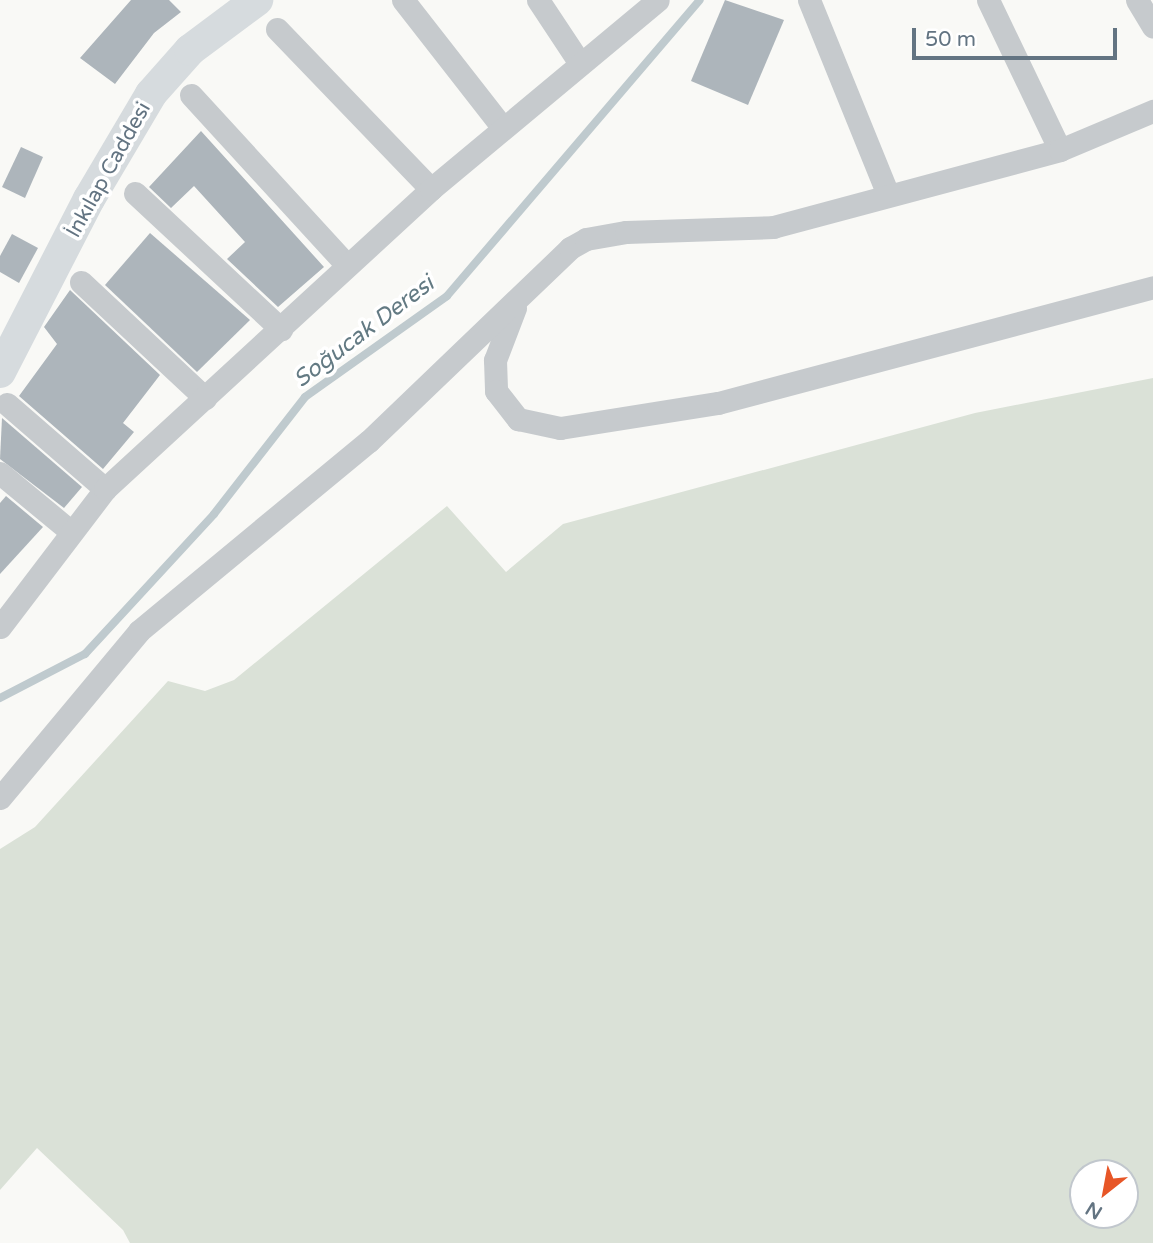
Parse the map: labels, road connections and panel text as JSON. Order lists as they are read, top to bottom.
{
  "streets": {
    "street": ["İnkılap Caddesi"]
  },
  "water": ["Soğucak Deresi"],
  "scale_bar": "50 m",
  "north": "bottom left"
}
